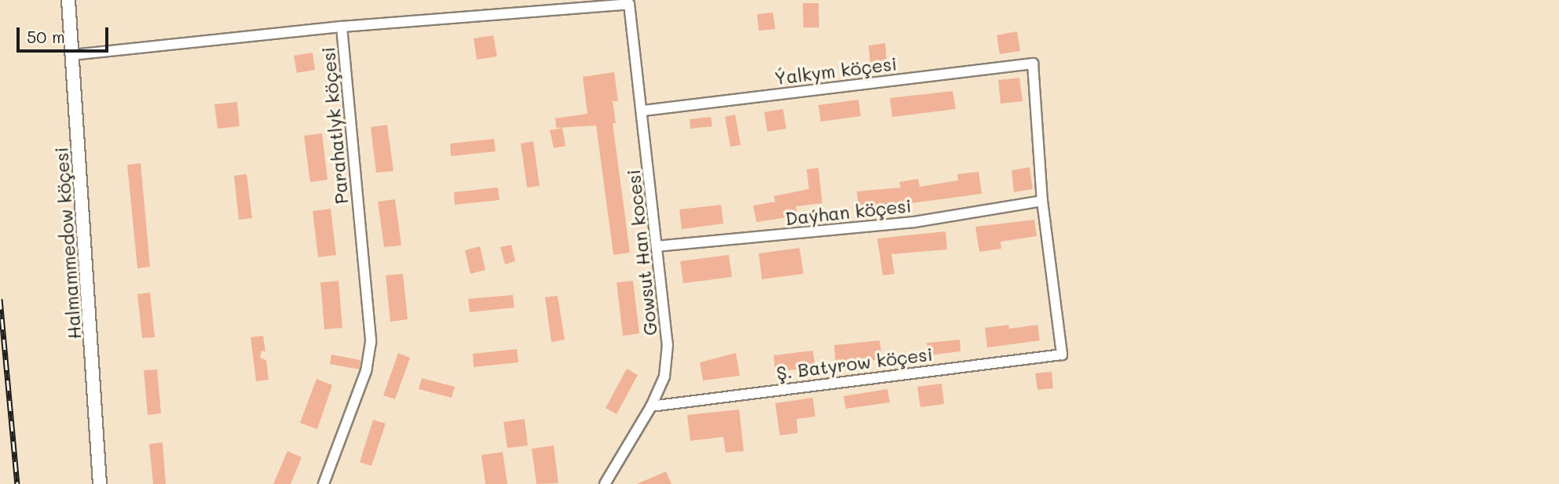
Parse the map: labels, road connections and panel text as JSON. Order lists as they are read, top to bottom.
{
  "streets": {
    "street": [
      "Ýalkym köçesi",
      "Parahatlyk köçesi",
      "Daýhan köçesi",
      "Halmammedow köçesi",
      "Gowsut Han kocesi",
      "Ş. Batyrow köçesi"
    ]
  },
  "crossings": [
    ["Ýalkym köçesi", "Daýhan köçesi"],
    ["Ýalkym köçesi", "Gowsut Han kocesi"],
    ["Ýalkym köçesi", "Ş. Batyrow köçesi"],
    ["Parahatlyk köçesi", "Halmammedow köçesi"],
    ["Parahatlyk köçesi", "Gowsut Han kocesi"],
    ["Daýhan köçesi", "Gowsut Han kocesi"],
    ["Daýhan köçesi", "Ş. Batyrow köçesi"],
    ["Gowsut Han kocesi", "Ş. Batyrow köçesi"]
  ],
  "scale_bar": "50 m"
}
